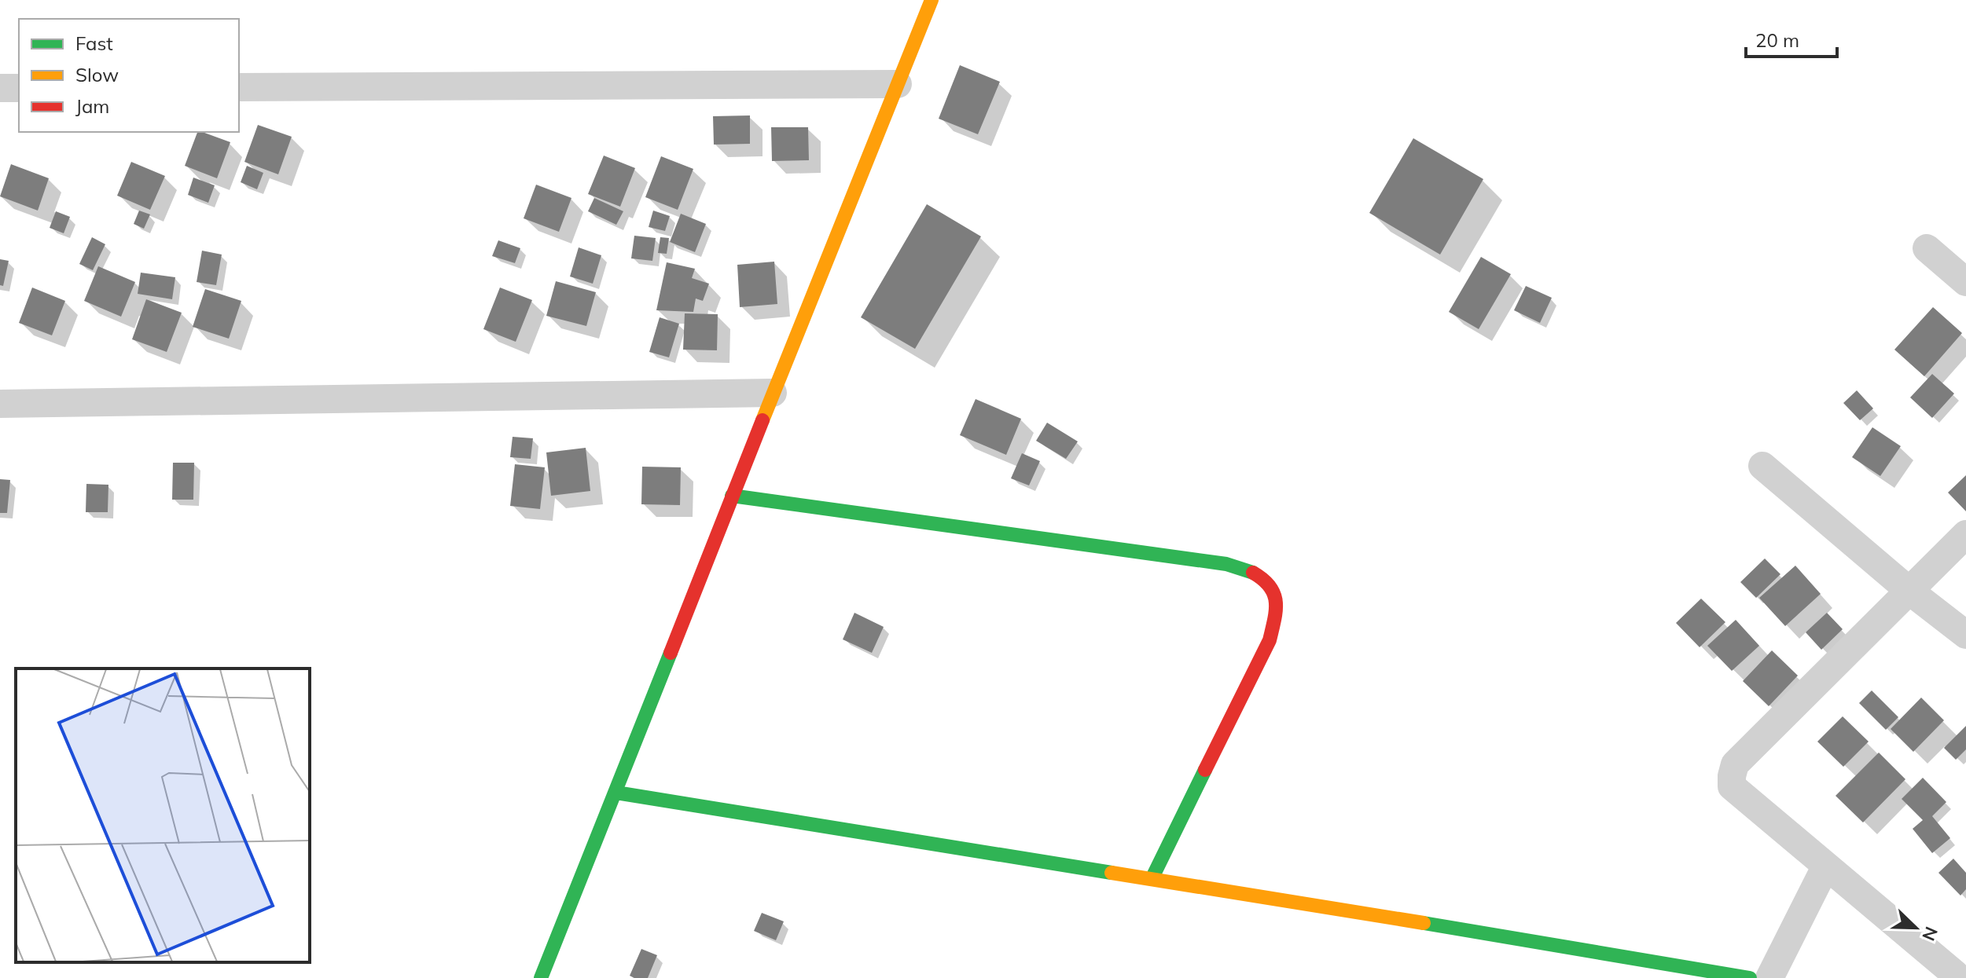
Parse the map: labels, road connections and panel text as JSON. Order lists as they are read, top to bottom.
{
  "legend": ["Fast", "Slow", "Jam"],
  "scale_bar": "20 m",
  "north": "bottom right"
}
